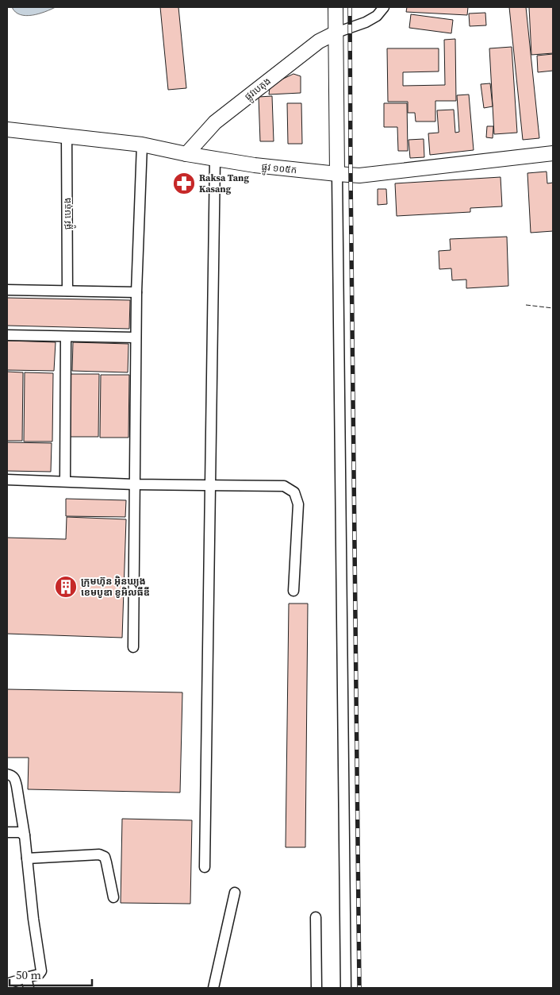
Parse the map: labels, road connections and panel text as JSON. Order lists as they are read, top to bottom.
{
  "streets": {
    "main road": ["ផ្លូវបេតុង", "ផ្លូវ ១០៥ក"],
    "street": ["ផ្លូវ បេតុង"]
  },
  "crossings": [
    ["ផ្លូវបេតុង", "ផ្លូវ ១០៥ក"],
    ["ផ្លូវ ១០៥ក", "ផ្លូវ បេតុង"]
  ],
  "places": {
    "pharmacy": ["Raksa Tang Kasang"],
    "building": ["ក្រុមហ៊ុន អ៊ិនឃ្យុង ខេមបូឌា ខូអិលធីឌី"]
  },
  "scale_bar": "50 m"
}
